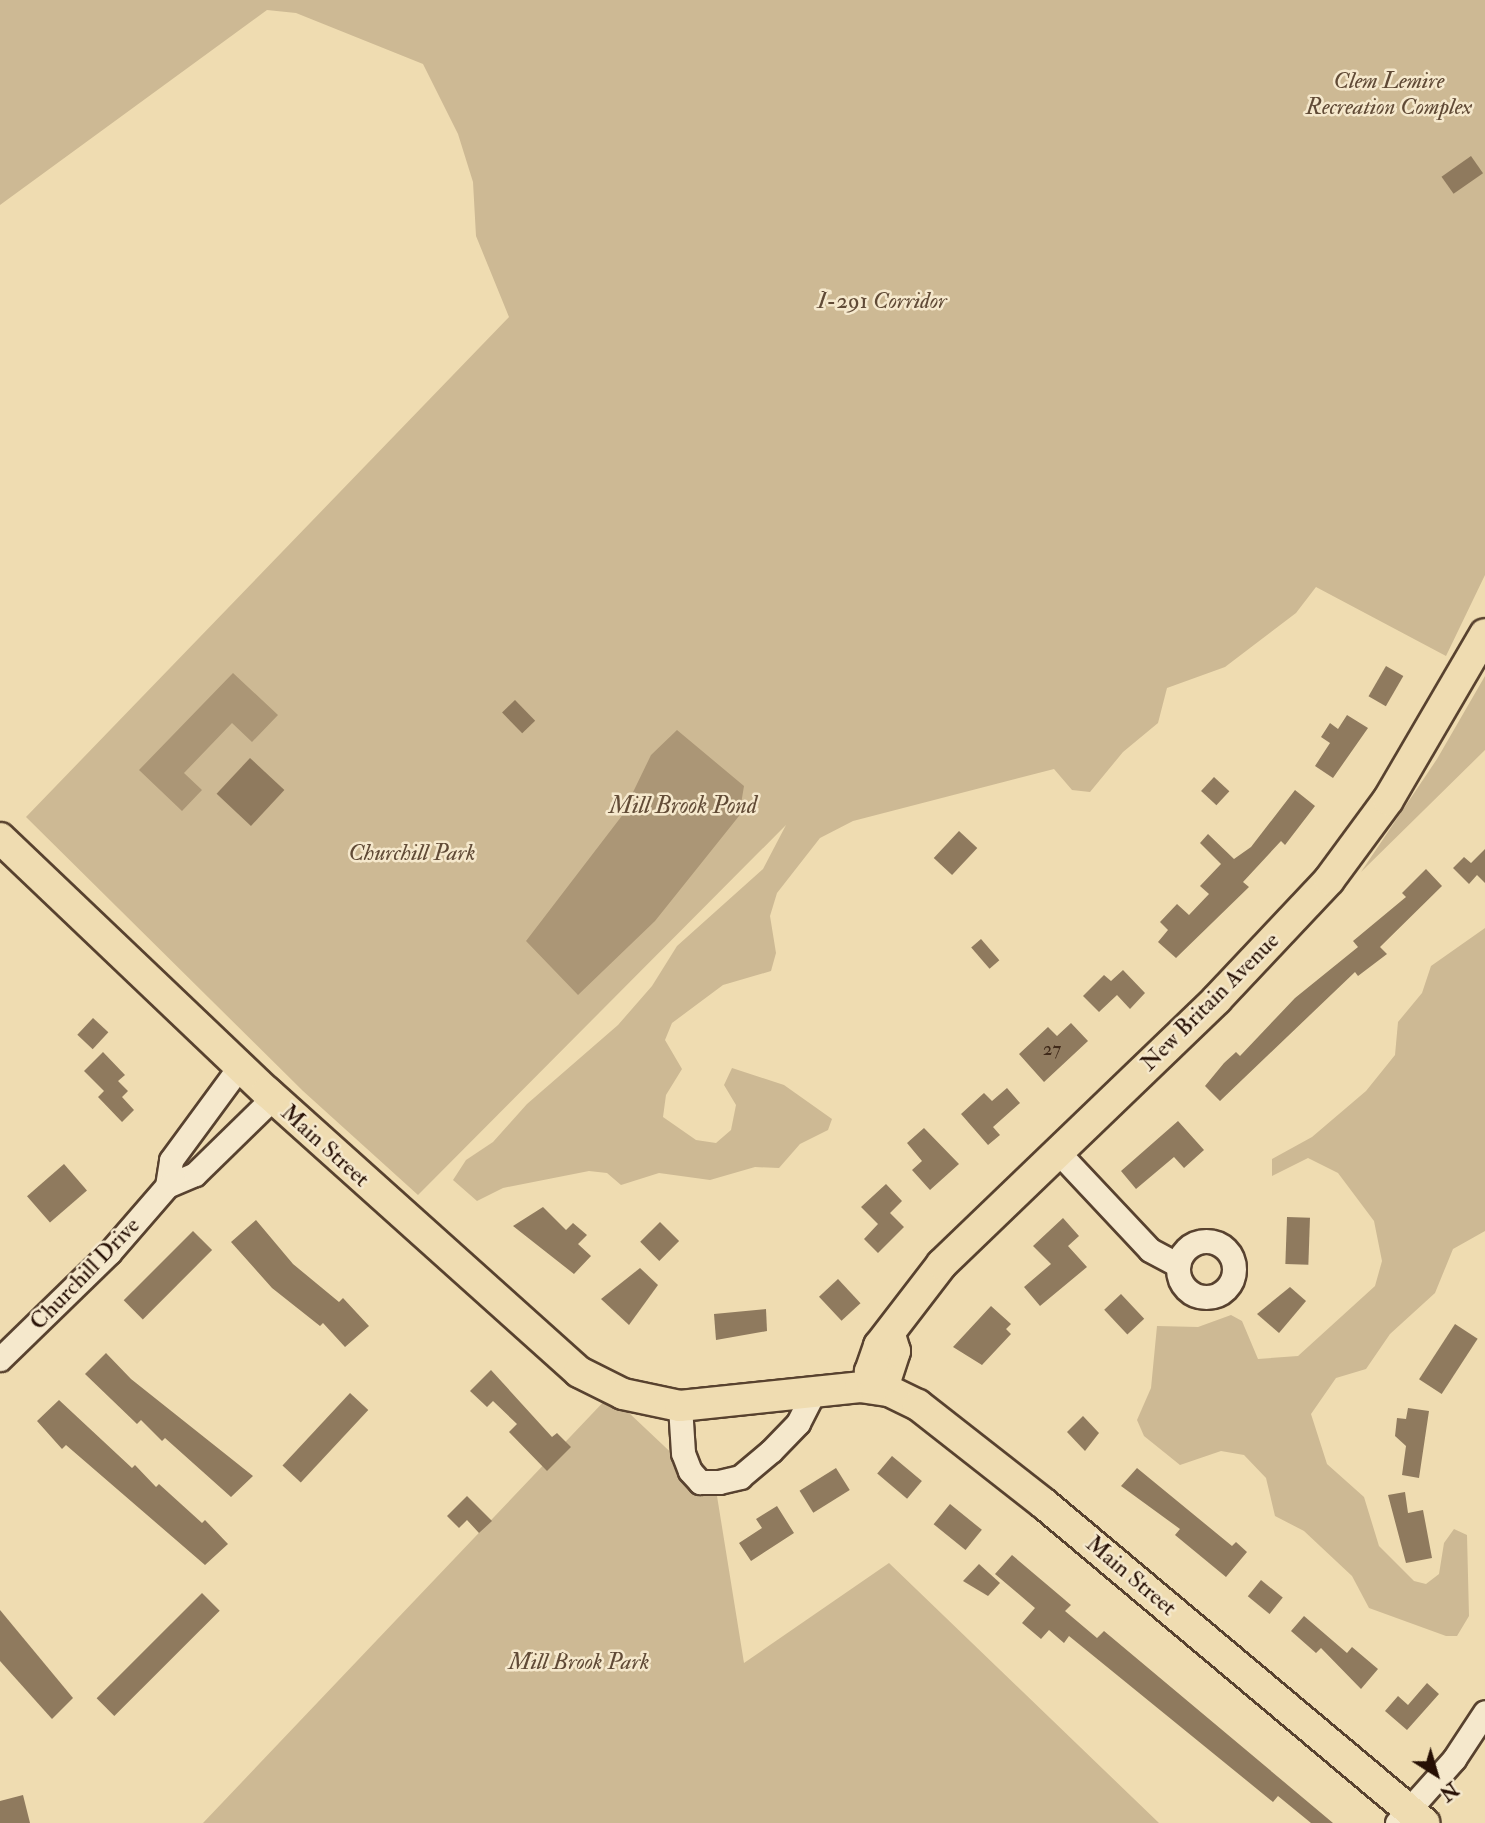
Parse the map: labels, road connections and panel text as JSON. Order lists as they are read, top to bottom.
{
  "streets": {
    "main road": ["New Britain Avenue", "Main Street"],
    "street": ["Churchill Drive"]
  },
  "crossings": [
    ["New Britain Avenue", "Main Street"],
    ["Main Street", "Churchill Drive"]
  ],
  "water": ["Mill Brook Pond"],
  "parks": [
    "Clem Lemire Recreation Complex",
    "I-291 Corridor",
    "Churchill Park",
    "Mill Brook Park"
  ],
  "house_numbers": ["27"],
  "north": "bottom right"
}
